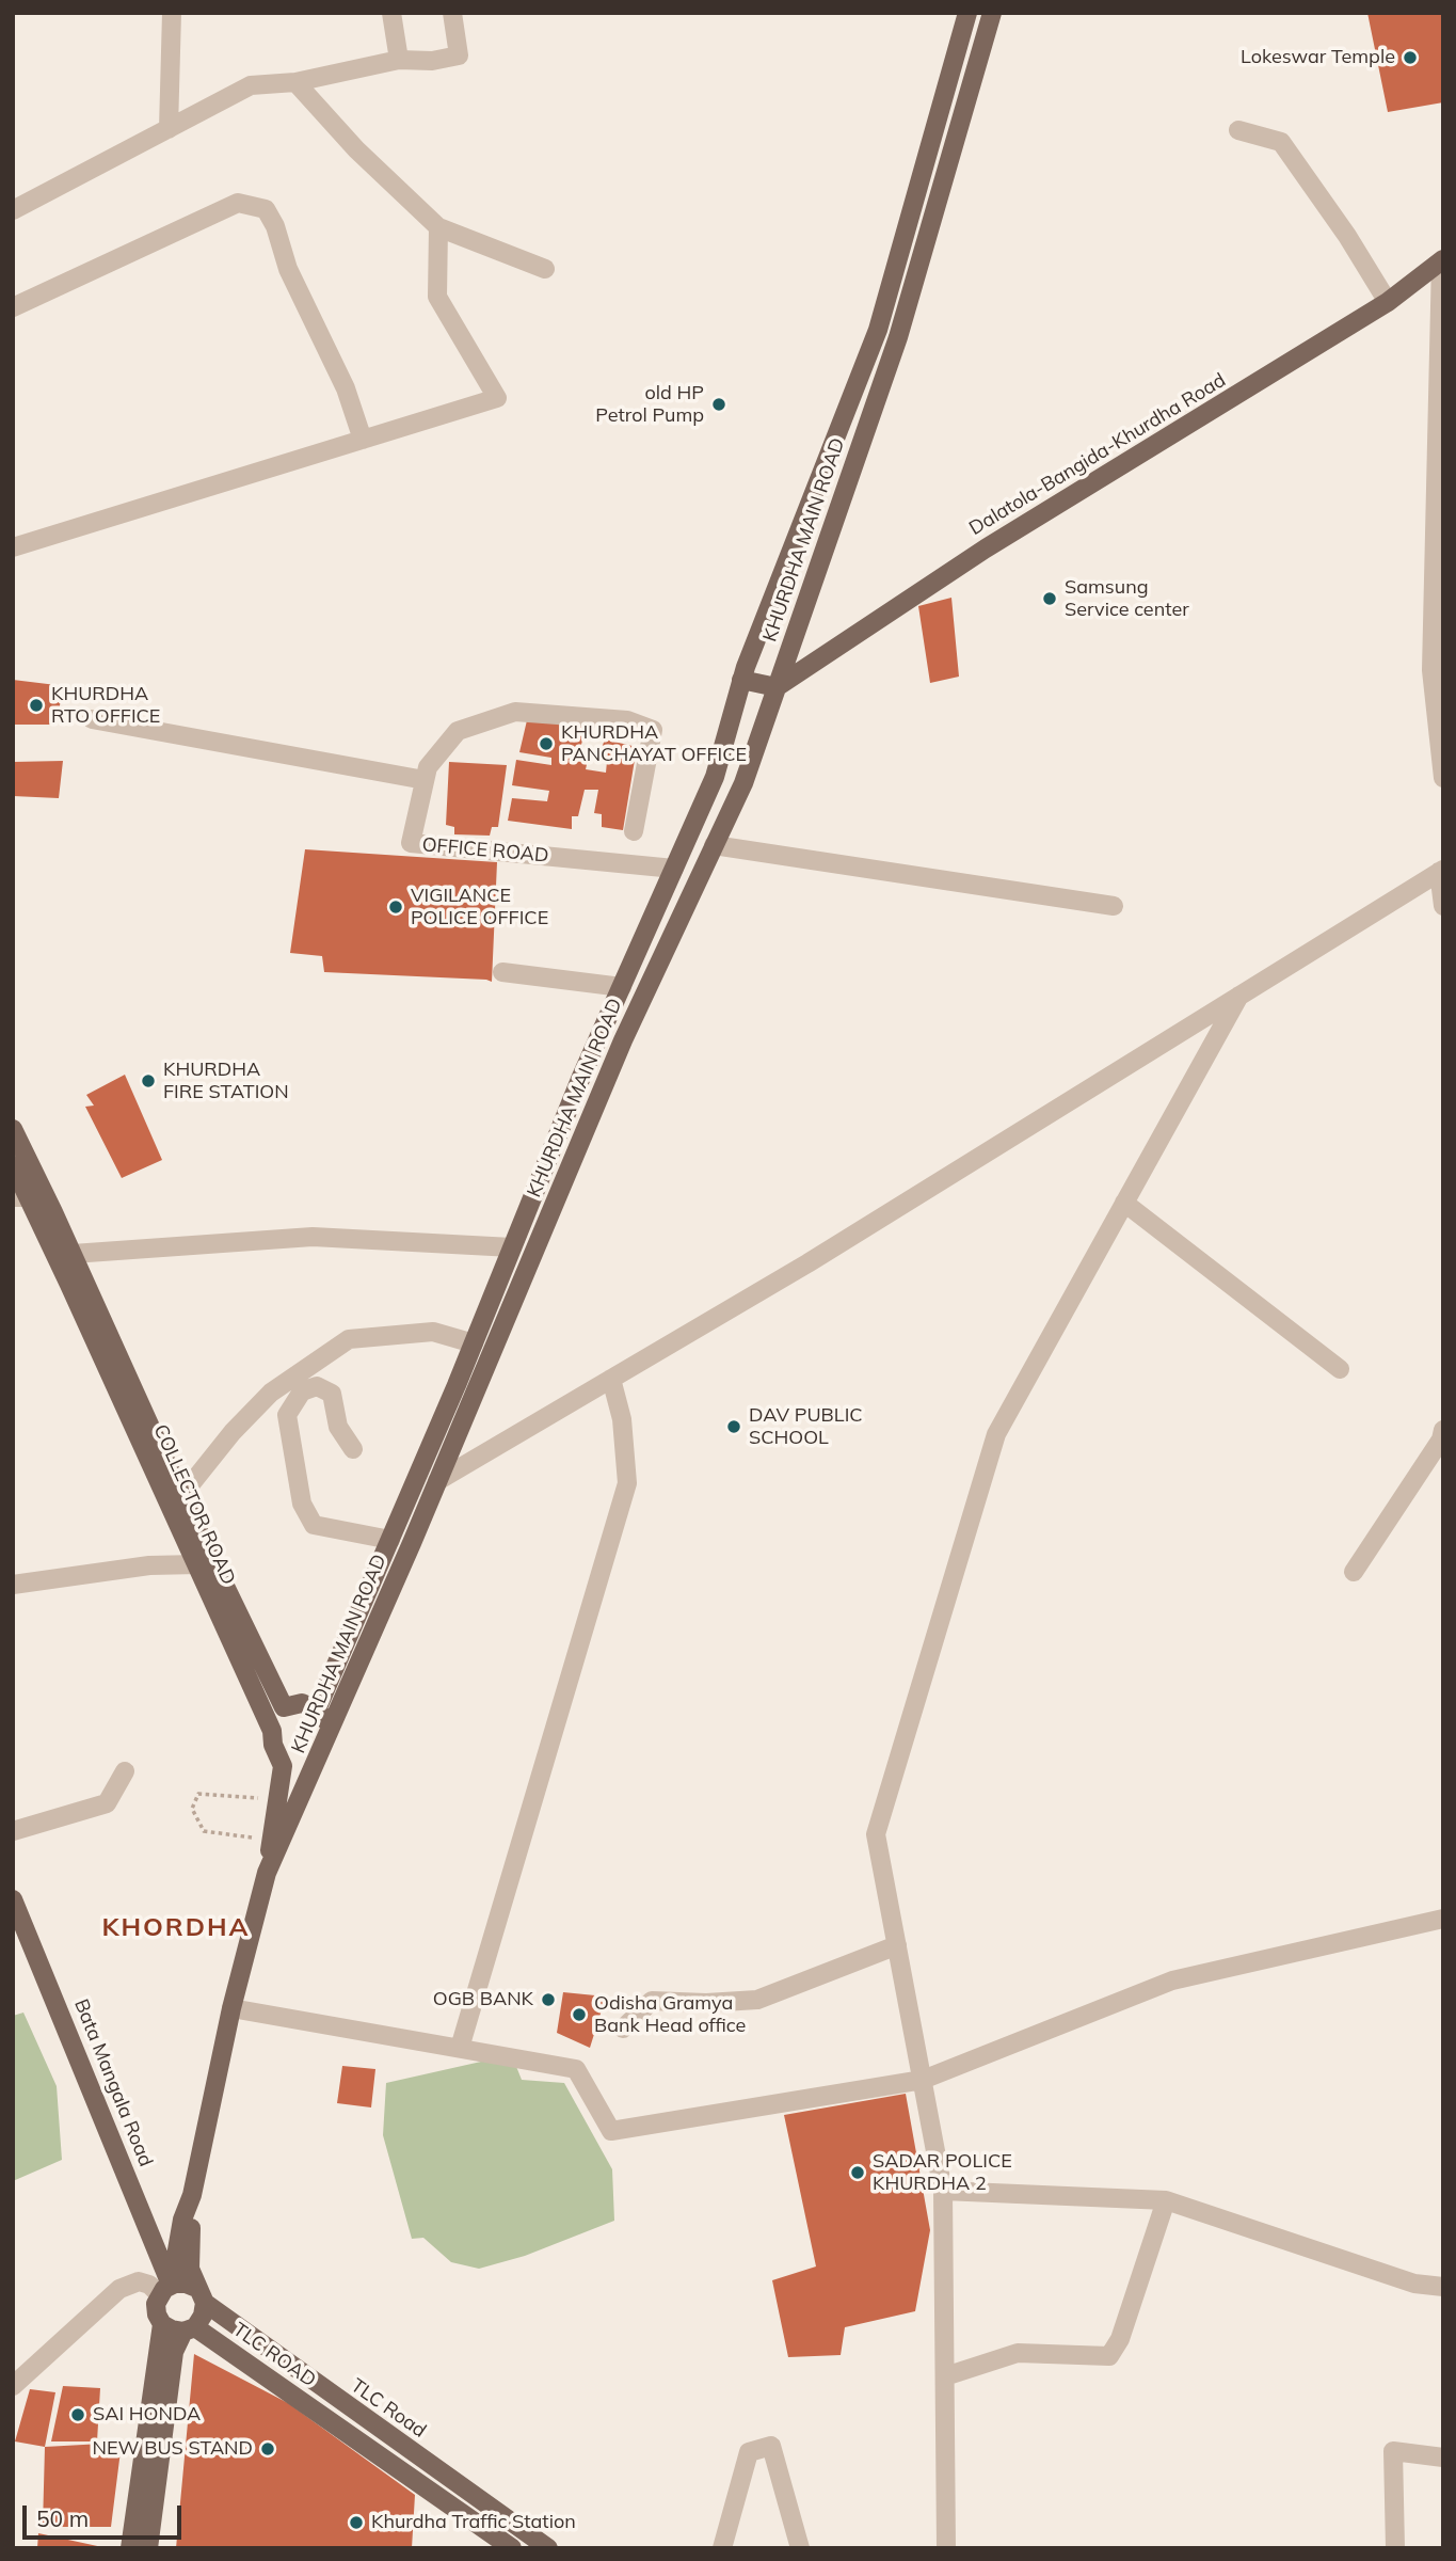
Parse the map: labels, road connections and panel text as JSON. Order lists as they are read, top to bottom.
{
  "streets": {
    "main road": [
      "Dalatola-Bangida-Khurdha Road",
      "KHURDHA MAIN ROAD",
      "COLLECTOR ROAD",
      "Bata Mangala Road",
      "TLC ROAD",
      "TLC Road"
    ],
    "street": ["OFFICE ROAD"]
  },
  "crossings": [
    ["Dalatola-Bangida-Khurdha Road", "KHURDHA MAIN ROAD"],
    ["KHURDHA MAIN ROAD", "OFFICE ROAD"],
    ["KHURDHA MAIN ROAD", "COLLECTOR ROAD"],
    ["Bata Mangala Road", "TLC ROAD"],
    ["Bata Mangala Road", "TLC Road"],
    ["TLC ROAD", "TLC Road"]
  ],
  "districts": ["KHORDHA"],
  "places": [
    "Lokeswar Temple",
    "old HP Petrol Pump",
    "Samsung Service center",
    "KHURDHA RTO OFFICE",
    "KHURDHA PANCHAYAT OFFICE",
    "VIGILANCE POLICE OFFICE",
    "KHURDHA FIRE STATION",
    "DAV PUBLIC SCHOOL",
    "OGB BANK",
    "Odisha Gramya Bank Head office",
    "SADAR POLICE KHURDHA 2",
    "SAI HONDA",
    "NEW BUS STAND",
    "Khurdha Traffic Station"
  ],
  "scale_bar": "50 m"
}
